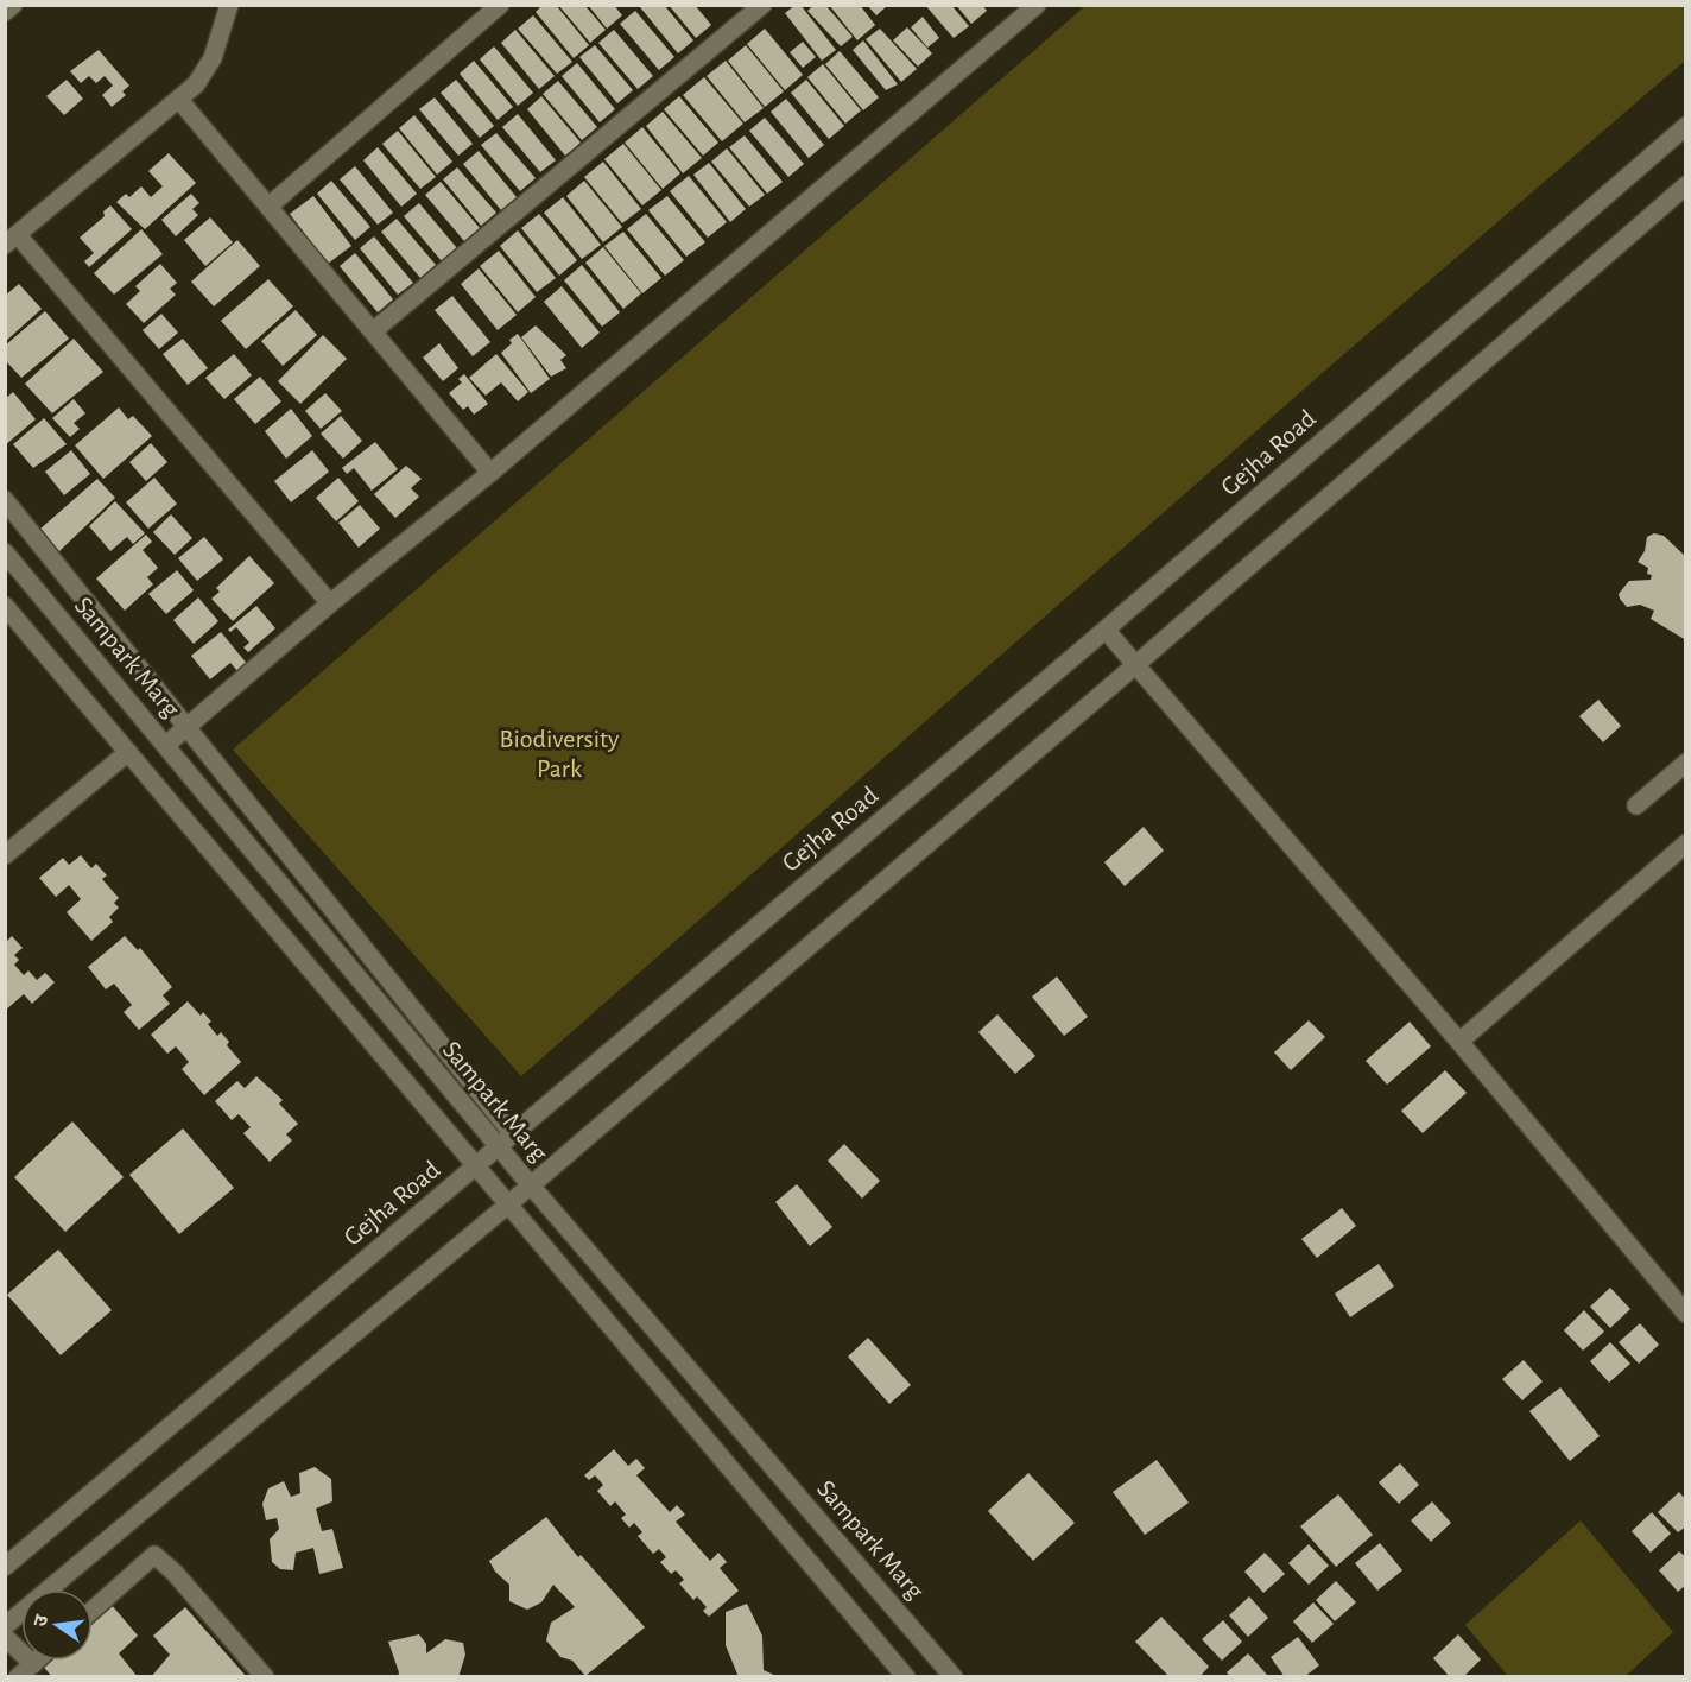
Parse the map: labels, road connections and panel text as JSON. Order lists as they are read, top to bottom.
{
  "streets": {
    "street": ["Gejha Road", "Sampark Marg"]
  },
  "crossings": [
    ["Gejha Road", "Sampark Marg"]
  ],
  "parks": ["Biodiversity Park"],
  "north": "left"
}
